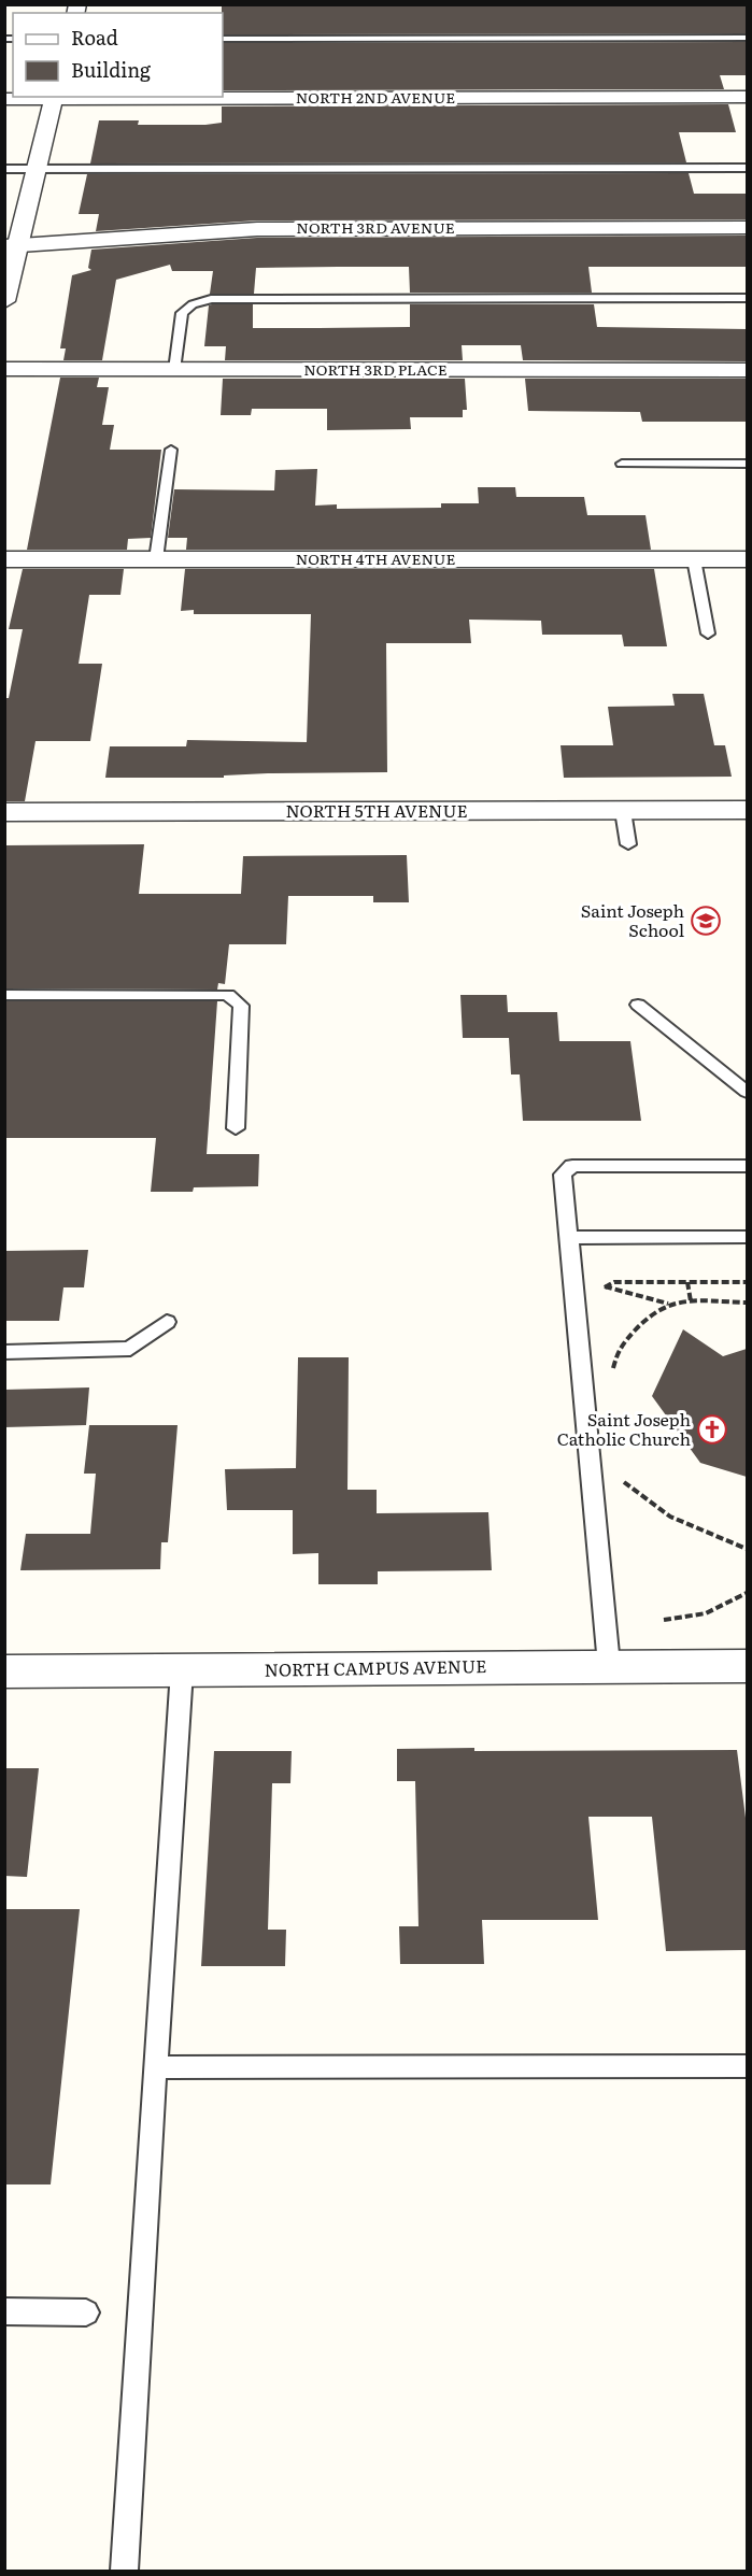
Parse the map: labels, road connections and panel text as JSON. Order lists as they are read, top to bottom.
{
  "streets": {
    "street": [
      "NORTH 2ND AVENUE",
      "NORTH 3RD AVENUE",
      "NORTH 3RD PLACE",
      "NORTH 4TH AVENUE",
      "NORTH 5TH AVENUE",
      "NORTH CAMPUS AVENUE"
    ]
  },
  "places": {
    "school or university": ["Saint Joseph School"],
    "church": ["Saint Joseph Catholic Church"]
  },
  "legend": ["Road", "Building"]
}
